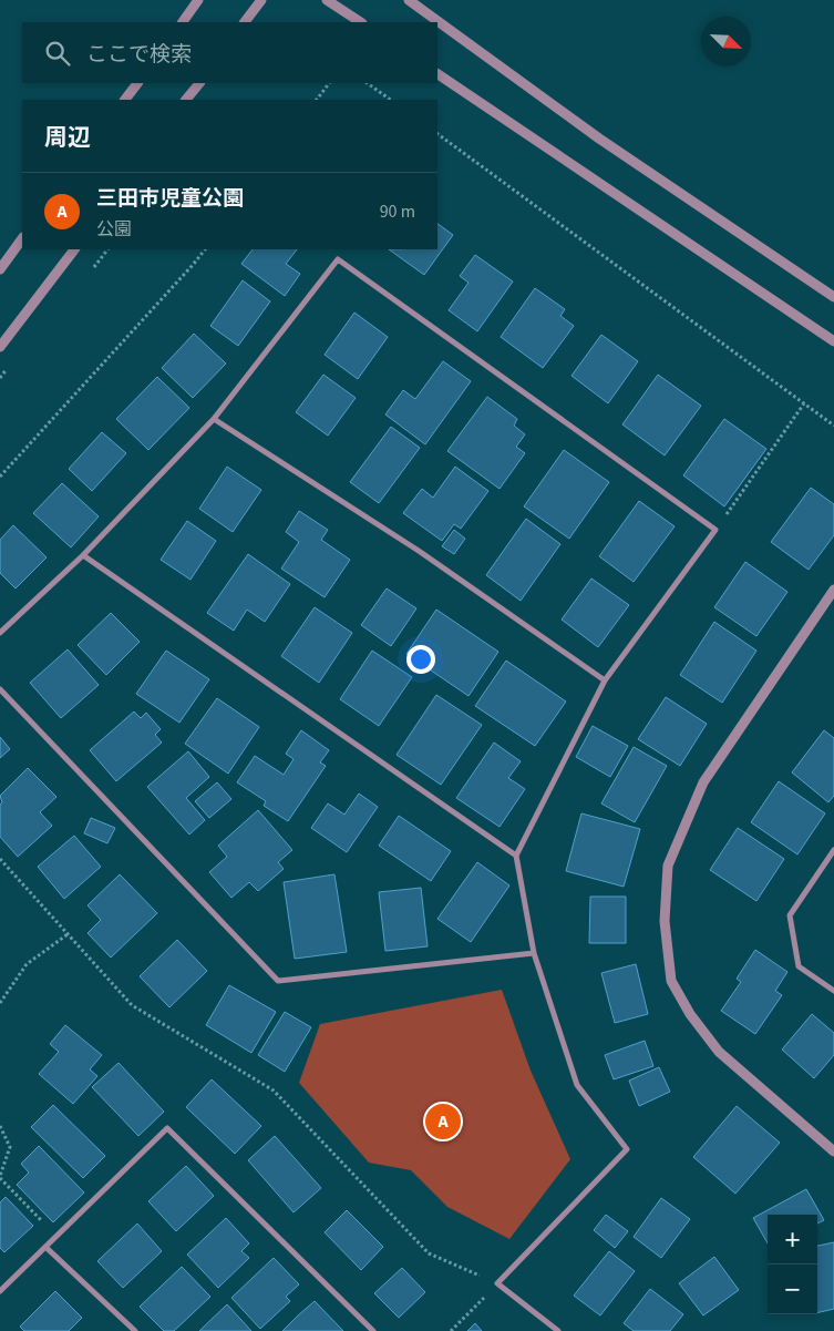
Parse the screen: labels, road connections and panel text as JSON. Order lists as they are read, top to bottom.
{
  "north": "bottom right",
  "page": {
    "search": "ここで検索",
    "heading": "周辺",
    "list": [
      {
        "mark": "A",
        "name": "三田市児童公園",
        "note": "公園",
        "value": "90 m"
      }
    ],
    "pins": "A",
    "map_buttons": ["+", "−"]
  }
}
